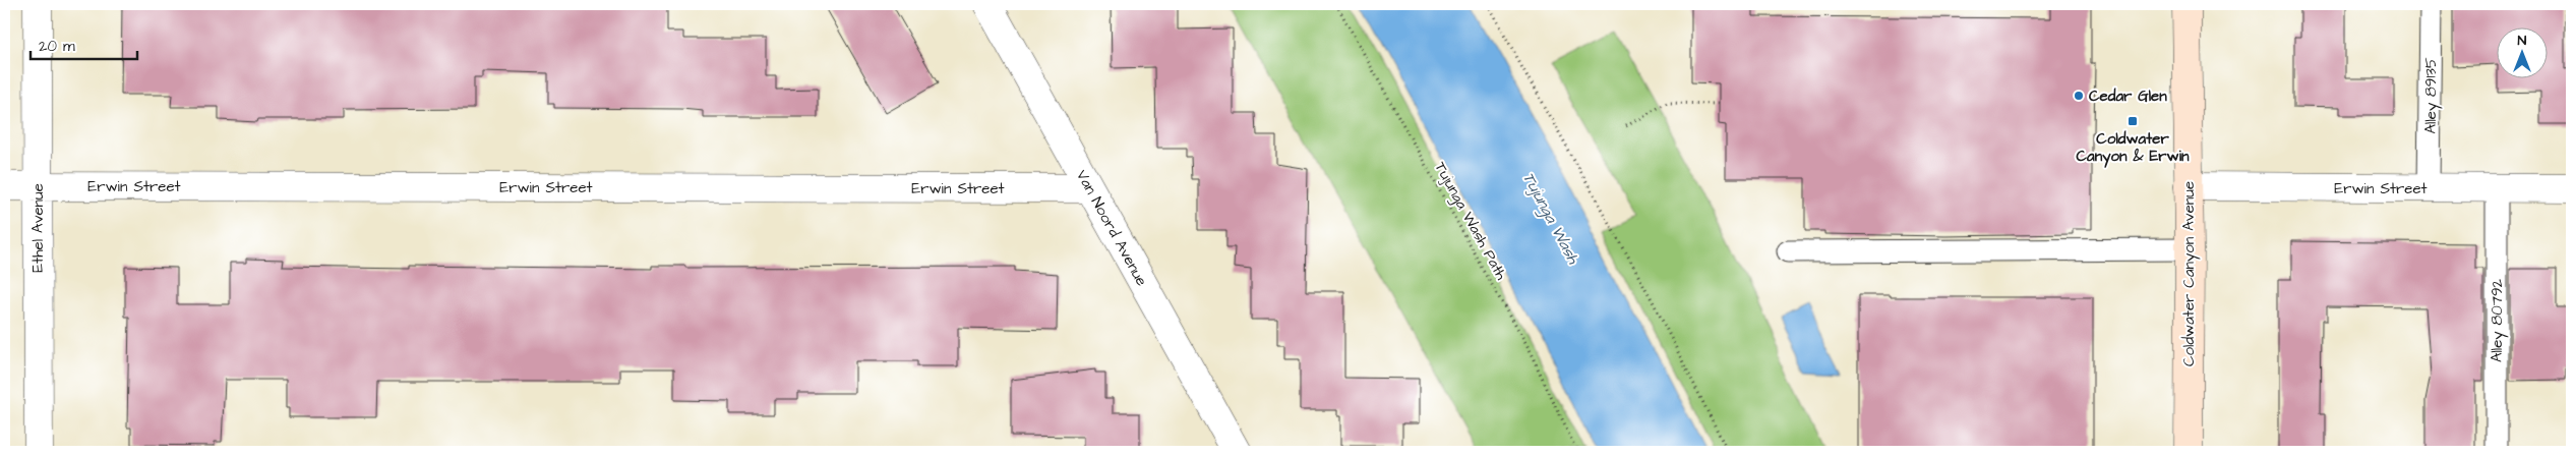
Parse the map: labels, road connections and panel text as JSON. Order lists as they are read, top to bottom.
{
  "streets": {
    "main road": ["Coldwater Canyon Avenue"],
    "street": ["Erwin Street", "Ethel Avenue", "Van Noord Avenue"],
    "lane": ["Alley 89135", "Alley 80792"],
    "path": ["Tujunga Wash Path"]
  },
  "crossings": [
    ["Alley 89135", "Erwin Street"],
    ["Erwin Street", "Ethel Avenue"],
    ["Erwin Street", "Van Noord Avenue"],
    ["Erwin Street", "Coldwater Canyon Avenue"],
    ["Erwin Street", "Alley 80792"]
  ],
  "water": ["Tujunga Wash"],
  "places": {
    "other": ["Cedar Glen"],
    "transit": ["Coldwater Canyon & Erwin"]
  },
  "scale_bar": "20 m",
  "north": "top"
}
